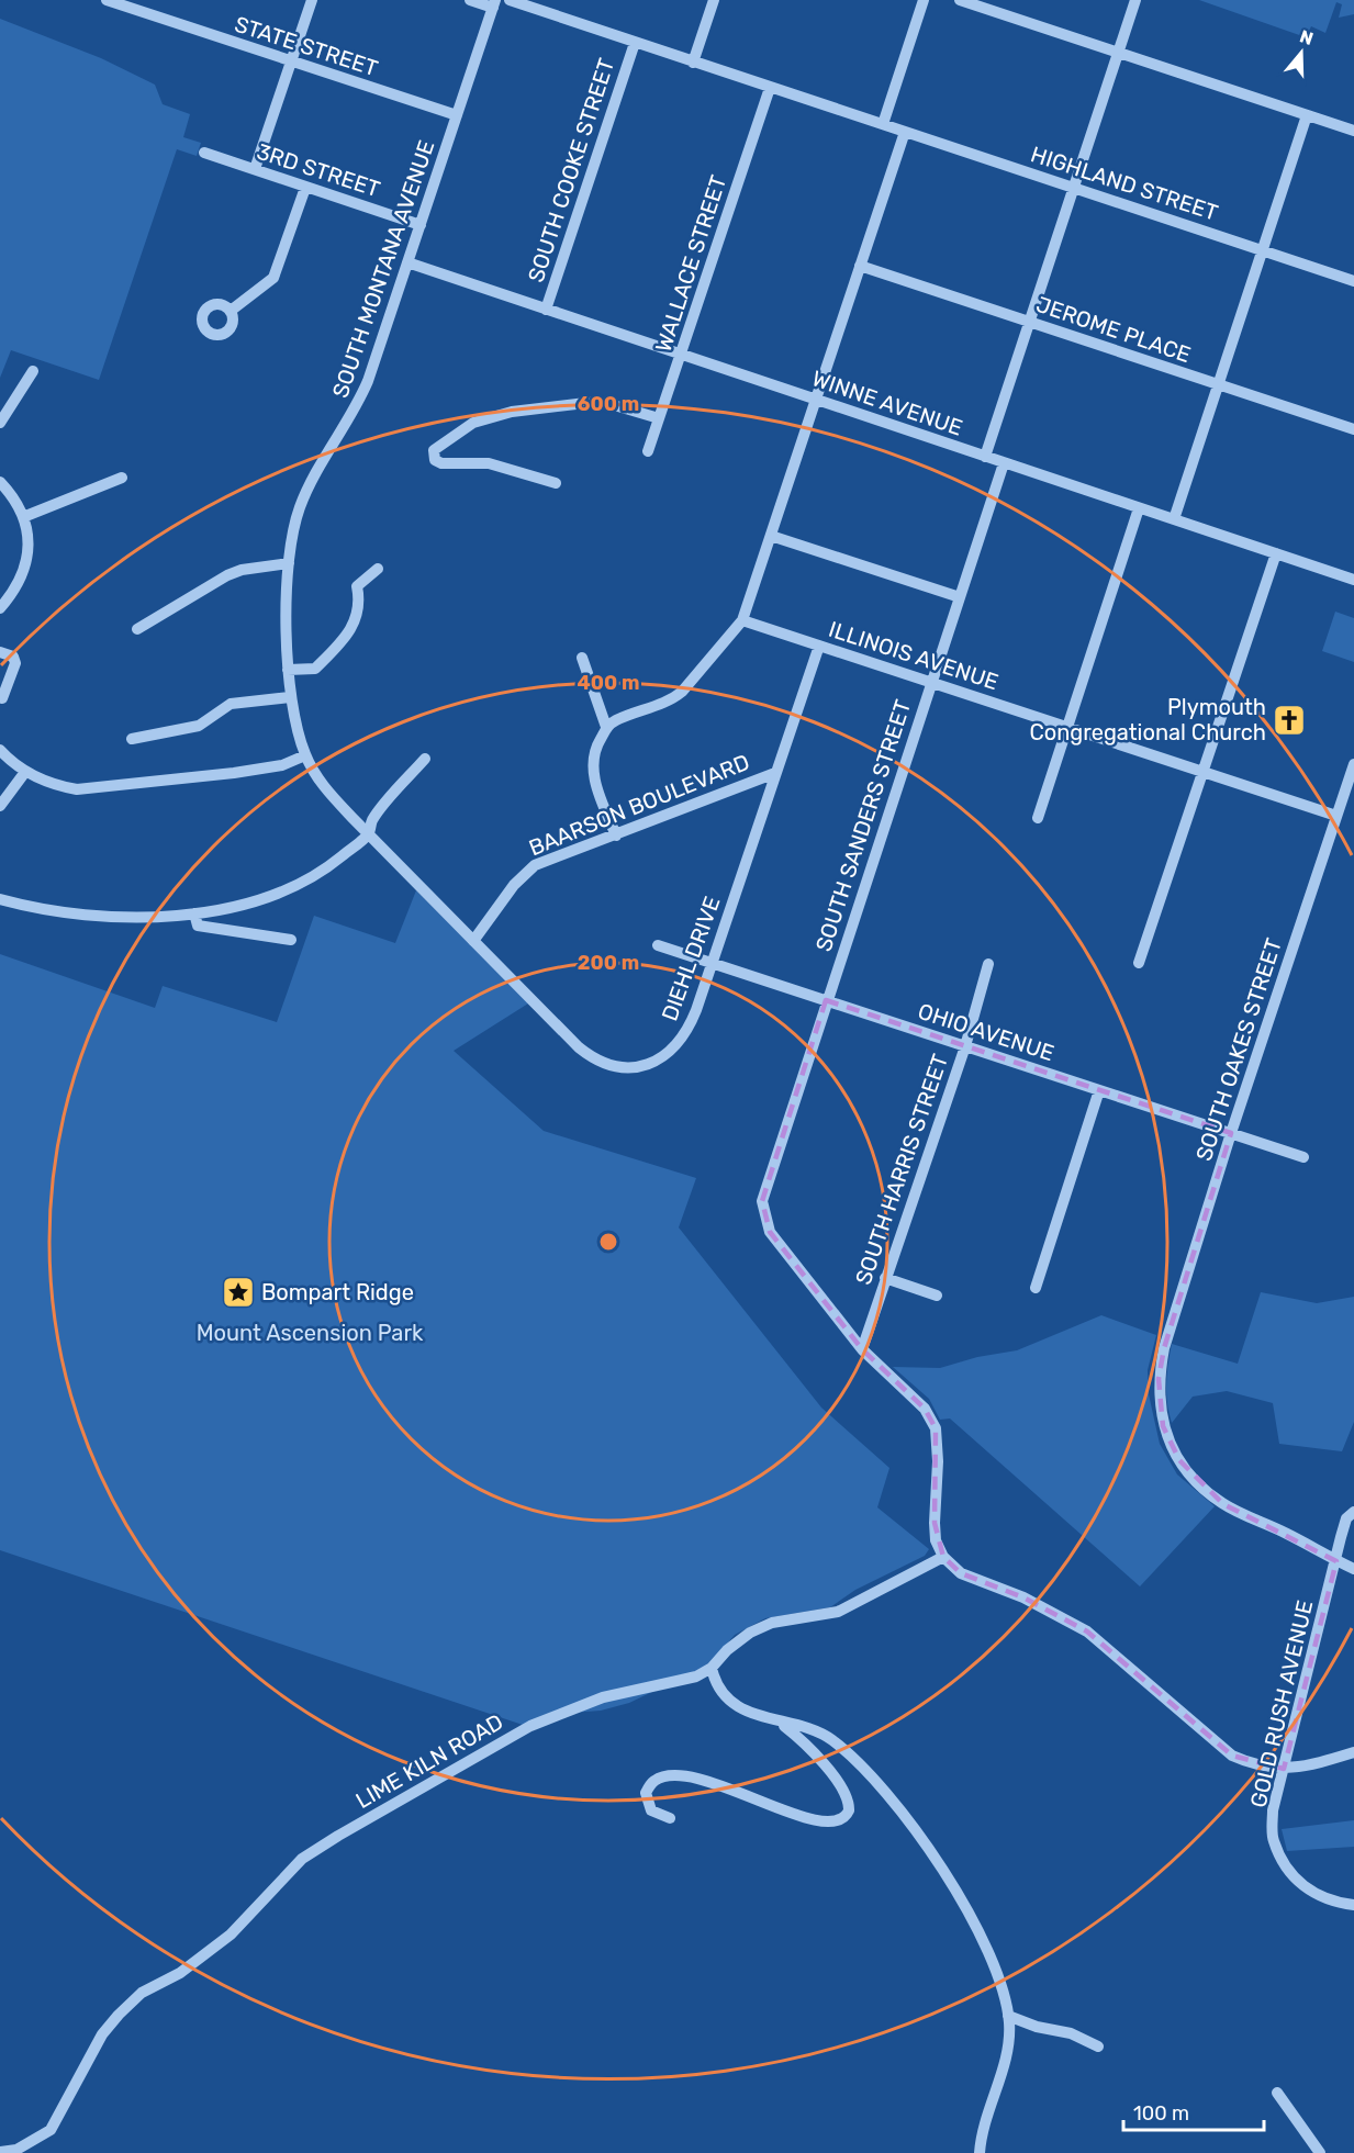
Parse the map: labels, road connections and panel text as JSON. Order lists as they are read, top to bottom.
{
  "streets": {
    "street": [
      "STATE STREET",
      "3RD STREET",
      "SOUTH COOKE STREET",
      "HIGHLAND STREET",
      "WALLACE STREET",
      "SOUTH MONTANA AVENUE",
      "JEROME PLACE",
      "WINNE AVENUE",
      "ILLINOIS AVENUE",
      "BAARSON BOULEVARD",
      "SOUTH SANDERS STREET",
      "DIEHL DRIVE",
      "OHIO AVENUE",
      "SOUTH OAKES STREET",
      "SOUTH HARRIS STREET",
      "GOLD RUSH AVENUE",
      "LIME KILN ROAD"
    ]
  },
  "crossings": [
    ["STATE STREET", "SOUTH MONTANA AVENUE"],
    ["3RD STREET", "SOUTH MONTANA AVENUE"],
    ["SOUTH COOKE STREET", "WINNE AVENUE"],
    ["HIGHLAND STREET", "WALLACE STREET"],
    ["WALLACE STREET", "WINNE AVENUE"],
    ["SOUTH MONTANA AVENUE", "WINNE AVENUE"],
    ["SOUTH MONTANA AVENUE", "DIEHL DRIVE"],
    ["WINNE AVENUE", "SOUTH SANDERS STREET"],
    ["ILLINOIS AVENUE", "SOUTH SANDERS STREET"],
    ["ILLINOIS AVENUE", "DIEHL DRIVE"],
    ["ILLINOIS AVENUE", "SOUTH OAKES STREET"],
    ["BAARSON BOULEVARD", "DIEHL DRIVE"],
    ["SOUTH SANDERS STREET", "OHIO AVENUE"],
    ["SOUTH SANDERS STREET", "SOUTH HARRIS STREET"],
    ["DIEHL DRIVE", "OHIO AVENUE"],
    ["OHIO AVENUE", "SOUTH OAKES STREET"],
    ["OHIO AVENUE", "SOUTH HARRIS STREET"],
    ["SOUTH OAKES STREET", "GOLD RUSH AVENUE"]
  ],
  "parks": ["Mount Ascension Park"],
  "places": {
    "church": ["Plymouth Congregational Church"],
    "place": ["Bompart Ridge"]
  },
  "scale_bar": "100 m",
  "north": "top",
  "rings": ["600 m", "400 m", "200 m"]
}
